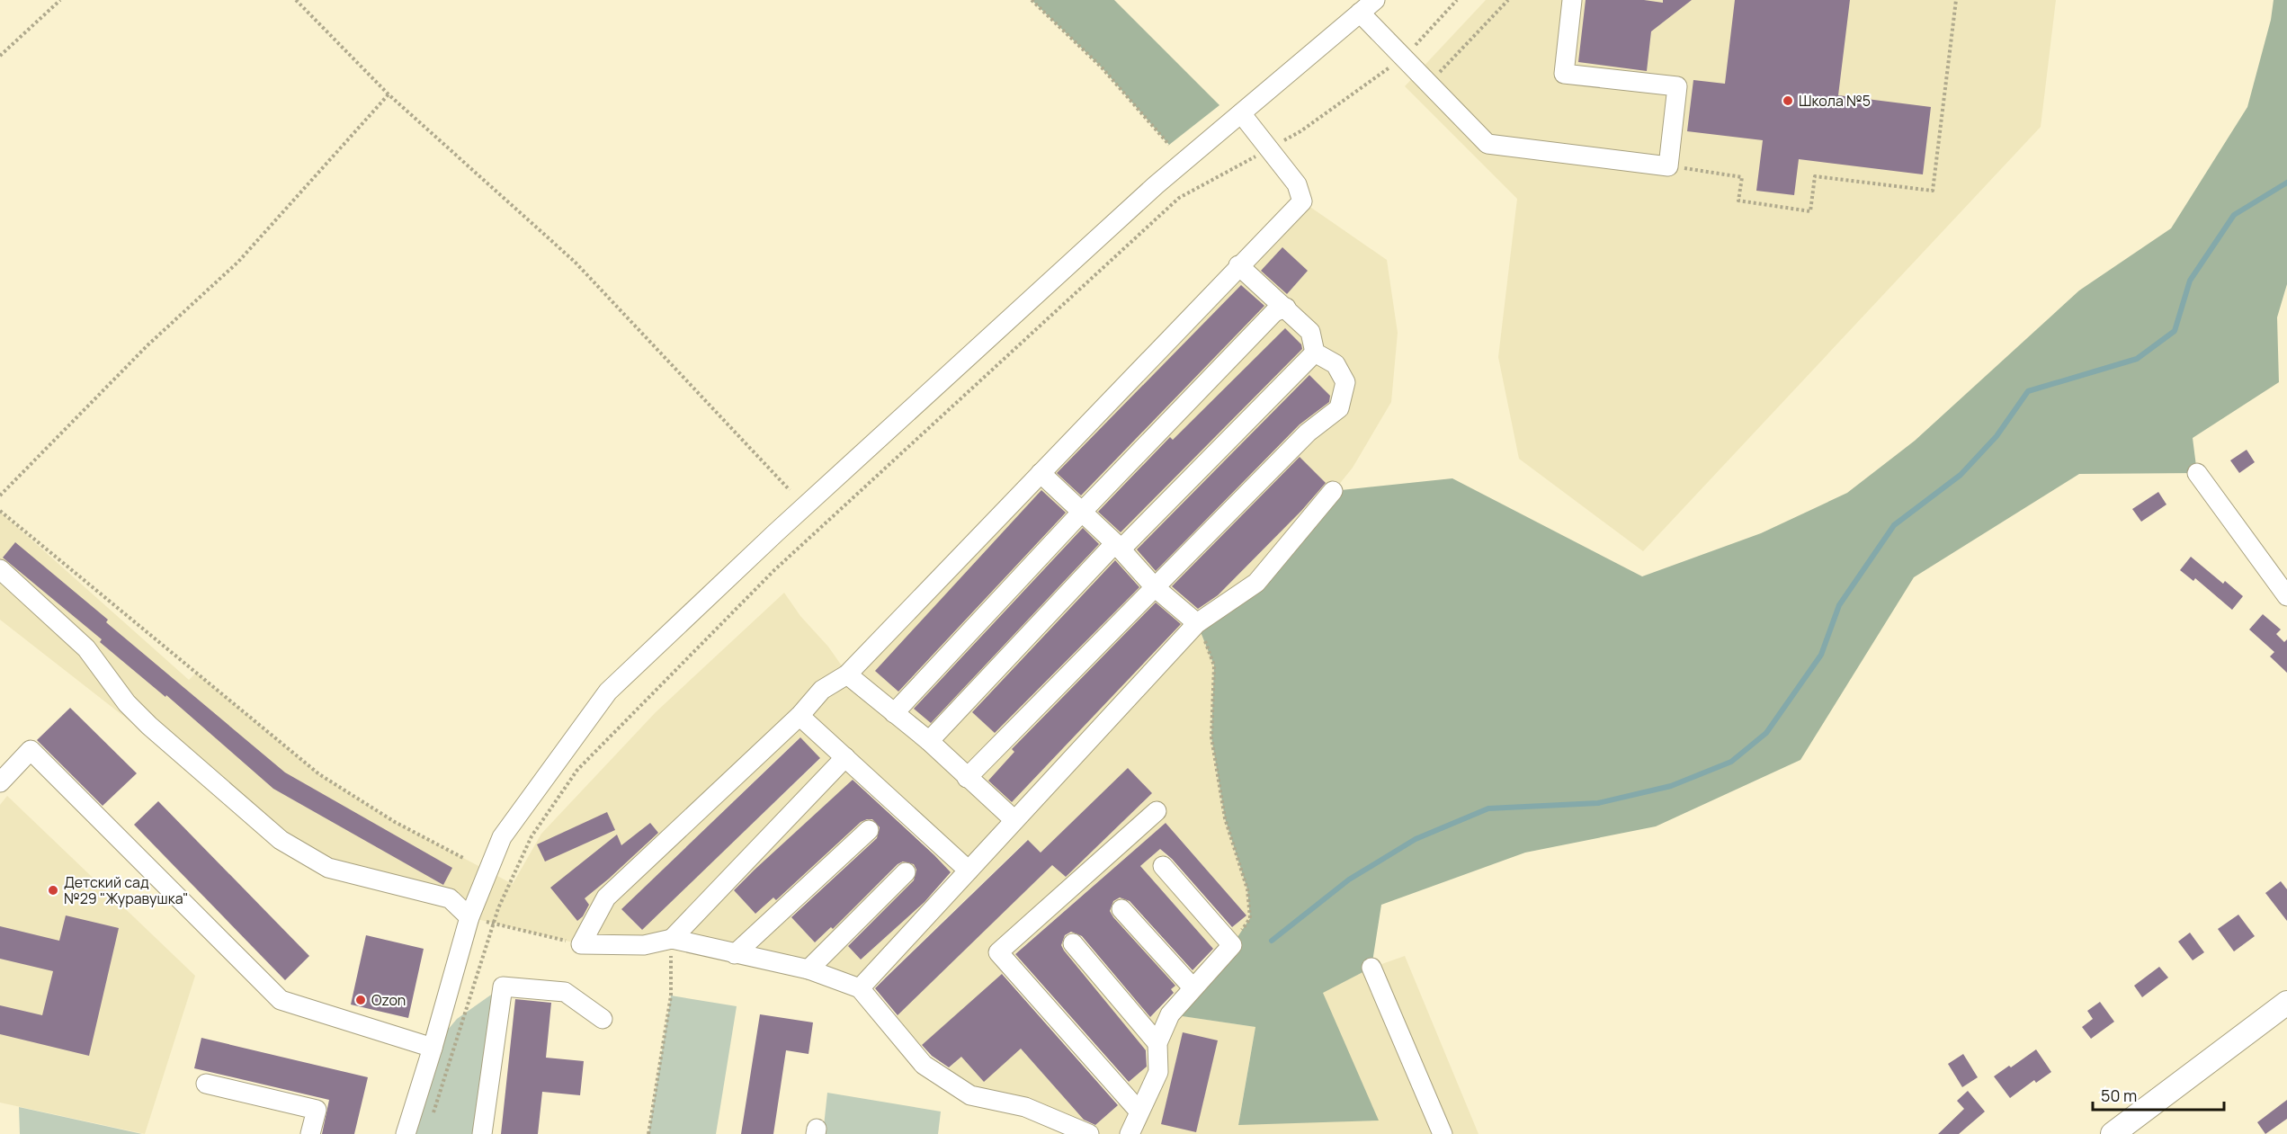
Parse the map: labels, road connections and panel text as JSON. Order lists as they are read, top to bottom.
{
  "places": ["Школа №5", "Детский сад №29 \"Журавушка\"", "Ozon"],
  "scale_bar": "50 m"
}
